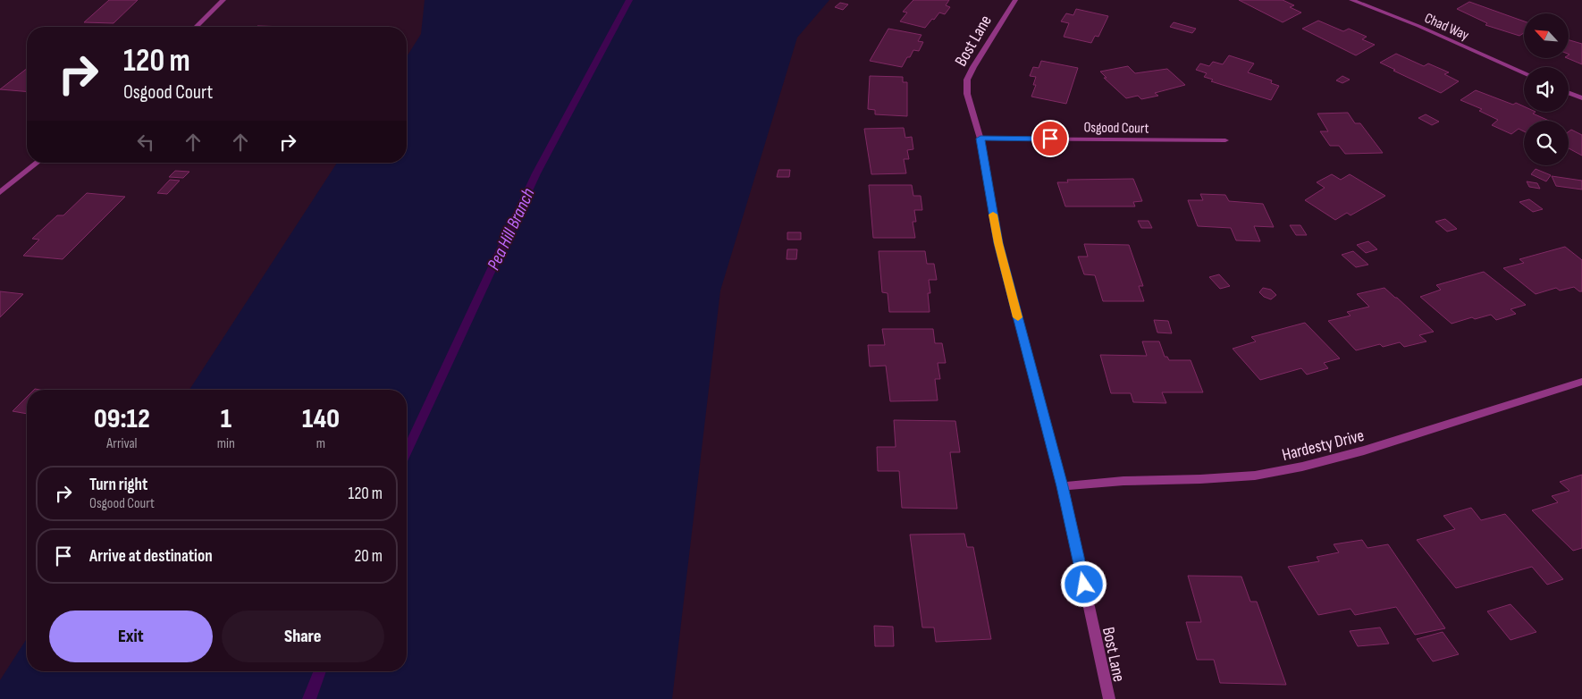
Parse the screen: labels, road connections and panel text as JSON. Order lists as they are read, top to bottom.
{
  "streets": {
    "street": [
      "Chad Way",
      "Bost Lane",
      "Osgood Court",
      "Hardesty Drive"
    ]
  },
  "crossings": [
    ["Bost Lane", "Osgood Court"],
    ["Bost Lane", "Hardesty Drive"]
  ],
  "water": ["Pea Hill Branch"],
  "north": "top left",
  "page": {
    "turn": ["120 m", "Osgood Court"],
    "eta": [
      "09:12",
      "Arrival",
      "1",
      "min",
      "140",
      "m"
    ],
    "list": [
      {
        "name": "Turn right",
        "note": "Osgood Court",
        "value": "120 m"
      },
      {
        "name": "Arrive at destination",
        "value": "20 m"
      }
    ],
    "buttons": ["Exit", "Share"]
  }
}
